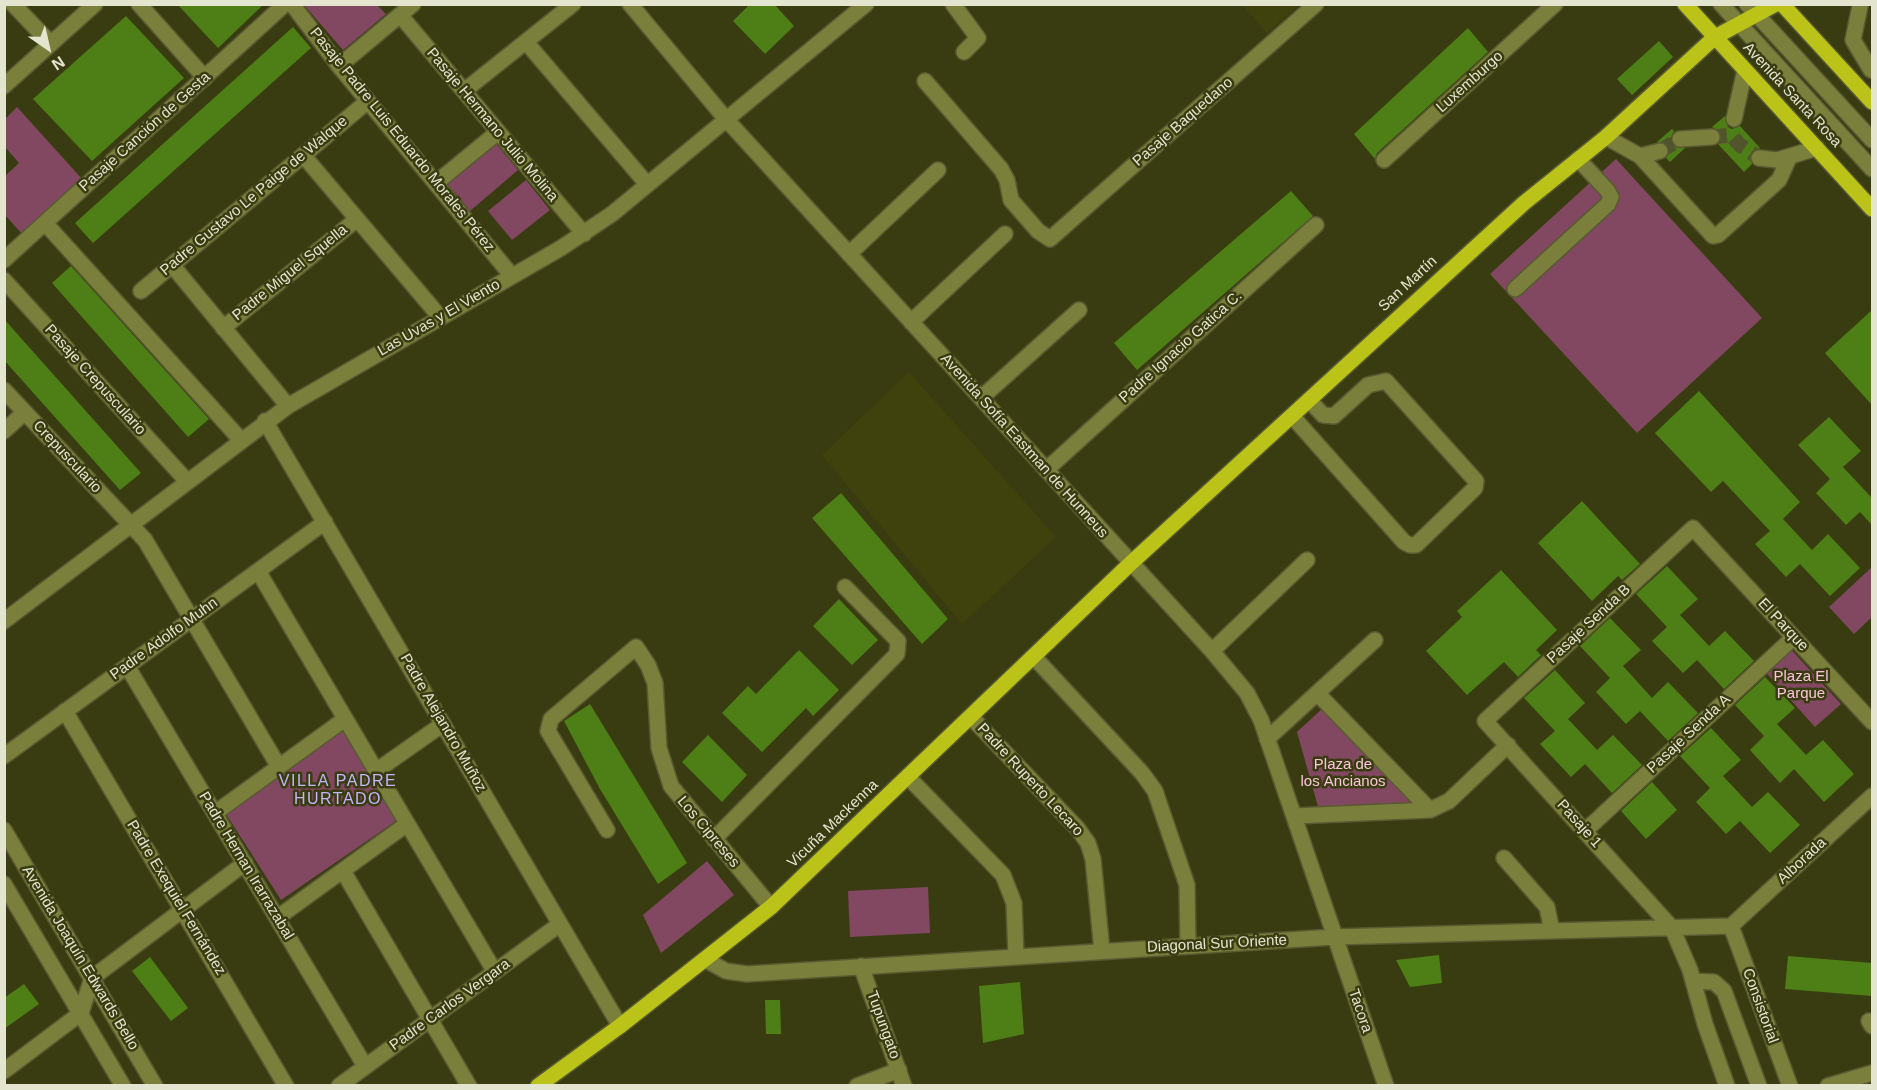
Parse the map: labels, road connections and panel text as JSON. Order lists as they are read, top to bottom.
{
  "streets": {
    "main road": ["Avenida Santa Rosa", "San Martín", "Vicuña Mackenna"],
    "street": [
      "Luxemburgo",
      "Pasaje Baquedano",
      "Pasaje Hermano Julio Molina",
      "Pasaje Canción de Gesta",
      "Pasaje Padre Luis Eduardo Morales Pérez",
      "Padre Gustavo Le Paige de Walque",
      "Padre Miguel Squella",
      "Las Uvas y El Viento",
      "Padre Ignacio Gatica C.",
      "Pasaje Crepusculario",
      "Avenida Sofía Eastman de Hunneus",
      "Crepusculario",
      "Pasaje Senda B",
      "El Parque",
      "Padre Adolfo Muhn",
      "Padre Alejandro Muñoz",
      "Pasaje Senda A",
      "Padre Ruperto Lecaro",
      "Pasaje 1",
      "Los Cipreses",
      "Alborada",
      "Padre Hernan Irarrazabal",
      "Padre Exequiel Fernández",
      "Diagonal Sur Oriente",
      "Avenida Joaquín Edwards Bello",
      "Padre Carlos Vergara",
      "Consistorial",
      "Tacora",
      "Tupungato"
    ]
  },
  "crossings": [
    ["Avenida Santa Rosa", "San Martín"],
    ["Pasaje Hermano Julio Molina", "Las Uvas y El Viento"],
    ["Pasaje Padre Luis Eduardo Morales Pérez", "Padre Gustavo Le Paige de Walque"],
    ["Pasaje Padre Luis Eduardo Morales Pérez", "Las Uvas y El Viento"],
    ["San Martín", "Avenida Sofía Eastman de Hunneus"],
    ["San Martín", "Vicuña Mackenna"],
    ["Las Uvas y El Viento", "Pasaje Crepusculario"],
    ["Las Uvas y El Viento", "Avenida Sofía Eastman de Hunneus"],
    ["Las Uvas y El Viento", "Crepusculario"],
    ["Las Uvas y El Viento", "Padre Alejandro Muñoz"],
    ["Padre Ignacio Gatica C.", "Avenida Sofía Eastman de Hunneus"],
    ["Avenida Sofía Eastman de Hunneus", "Vicuña Mackenna"],
    ["Avenida Sofía Eastman de Hunneus", "Diagonal Sur Oriente"],
    ["Avenida Sofía Eastman de Hunneus", "Tacora"],
    ["Crepusculario", "Padre Adolfo Muhn"],
    ["Pasaje Senda B", "El Parque"],
    ["Pasaje Senda B", "Pasaje 1"],
    ["El Parque", "Pasaje Senda A"],
    ["Padre Adolfo Muhn", "Padre Alejandro Muñoz"],
    ["Padre Adolfo Muhn", "Padre Hernan Irarrazabal"],
    ["Padre Adolfo Muhn", "Padre Exequiel Fernández"],
    ["Padre Alejandro Muñoz", "Vicuña Mackenna"],
    ["Padre Alejandro Muñoz", "Padre Carlos Vergara"],
    ["Pasaje Senda A", "Pasaje 1"],
    ["Padre Ruperto Lecaro", "Vicuña Mackenna"],
    ["Padre Ruperto Lecaro", "Diagonal Sur Oriente"],
    ["Vicuña Mackenna", "Los Cipreses"],
    ["Vicuña Mackenna", "Diagonal Sur Oriente"],
    ["Pasaje 1", "Diagonal Sur Oriente"],
    ["Alborada", "Diagonal Sur Oriente"],
    ["Alborada", "Consistorial"],
    ["Padre Hernan Irarrazabal", "Padre Carlos Vergara"],
    ["Diagonal Sur Oriente", "Consistorial"],
    ["Diagonal Sur Oriente", "Tacora"],
    ["Diagonal Sur Oriente", "Tupungato"]
  ],
  "districts": ["VILLA PADRE HURTADO"],
  "parks": ["Plaza El Parque", "Plaza de los Ancianos"],
  "north": "bottom right"
}
